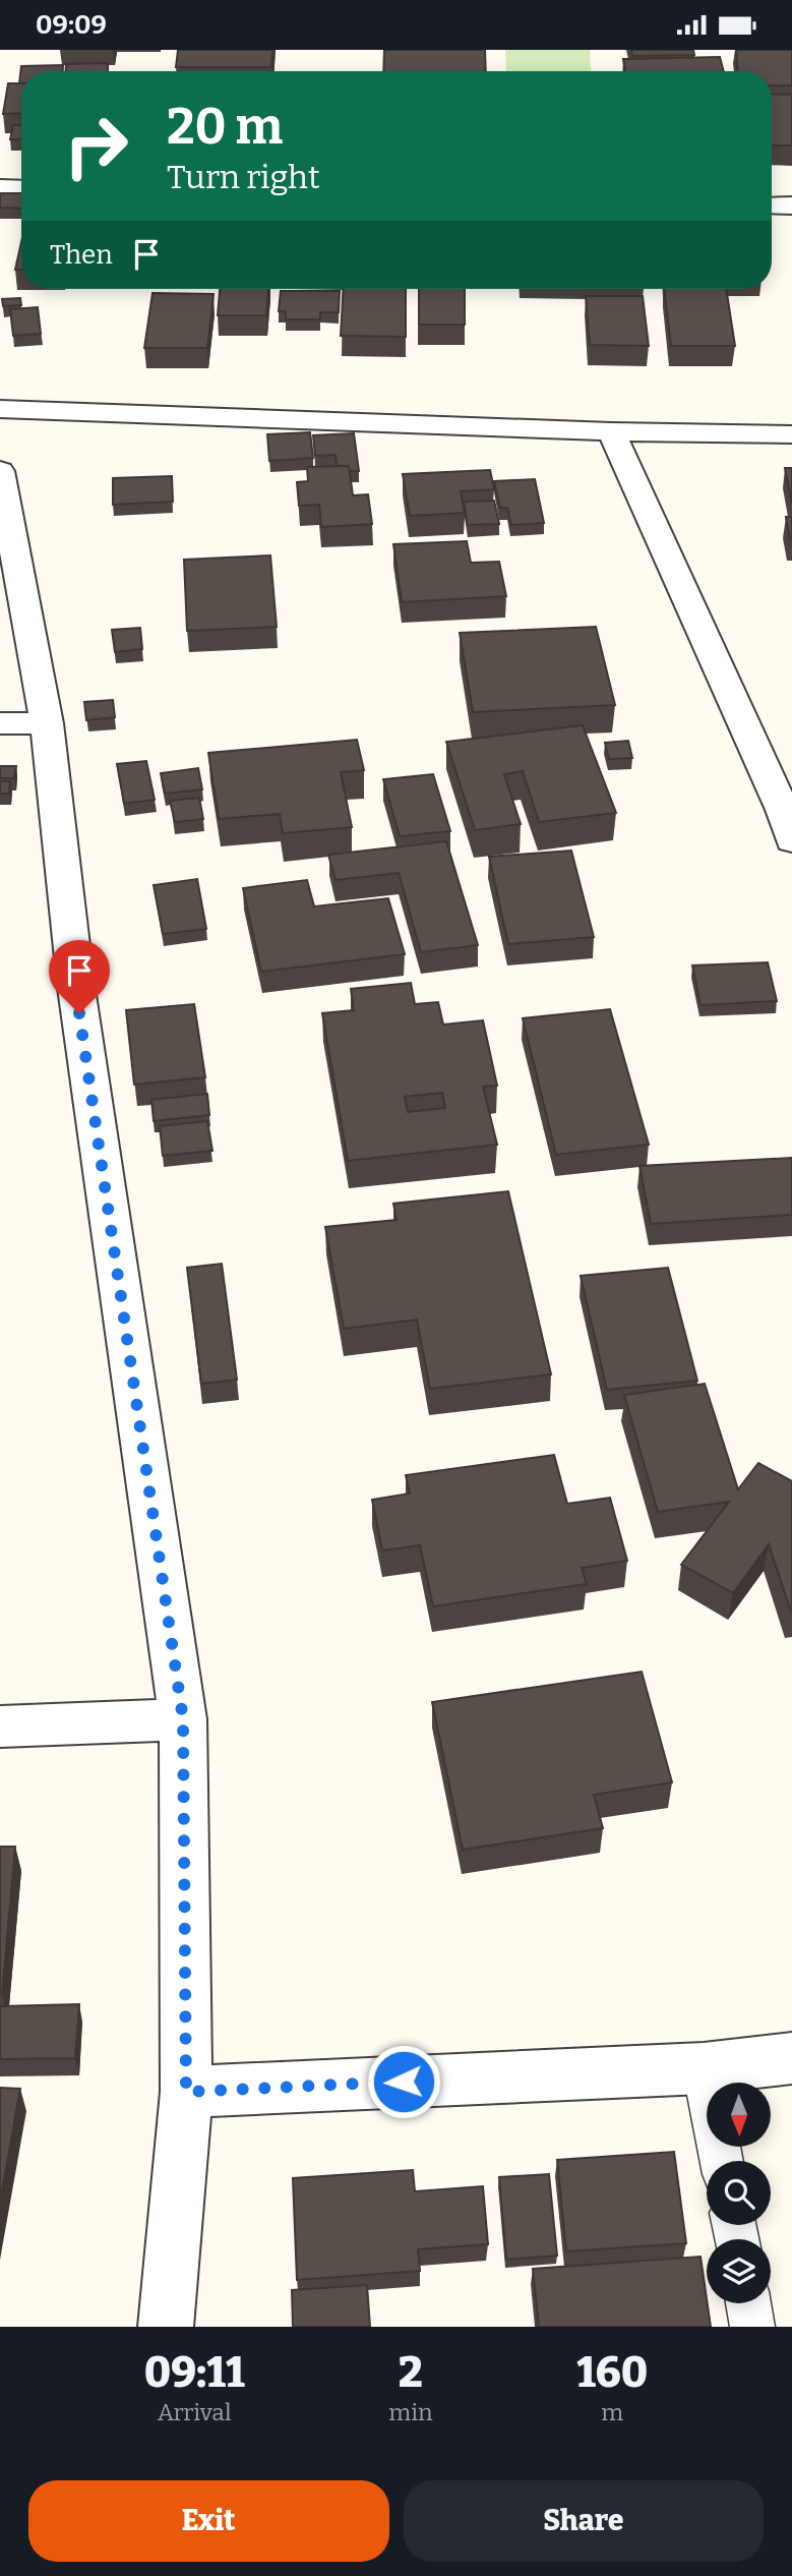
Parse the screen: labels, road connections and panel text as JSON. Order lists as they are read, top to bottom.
{
  "north": "bottom",
  "page": {
    "status": "09:09",
    "turn": ["20 m", "Turn right"],
    "then": "Then",
    "eta": [
      "09:11",
      "Arrival",
      "2",
      "min",
      "160",
      "m"
    ],
    "buttons": ["Exit", "Share"]
  }
}
